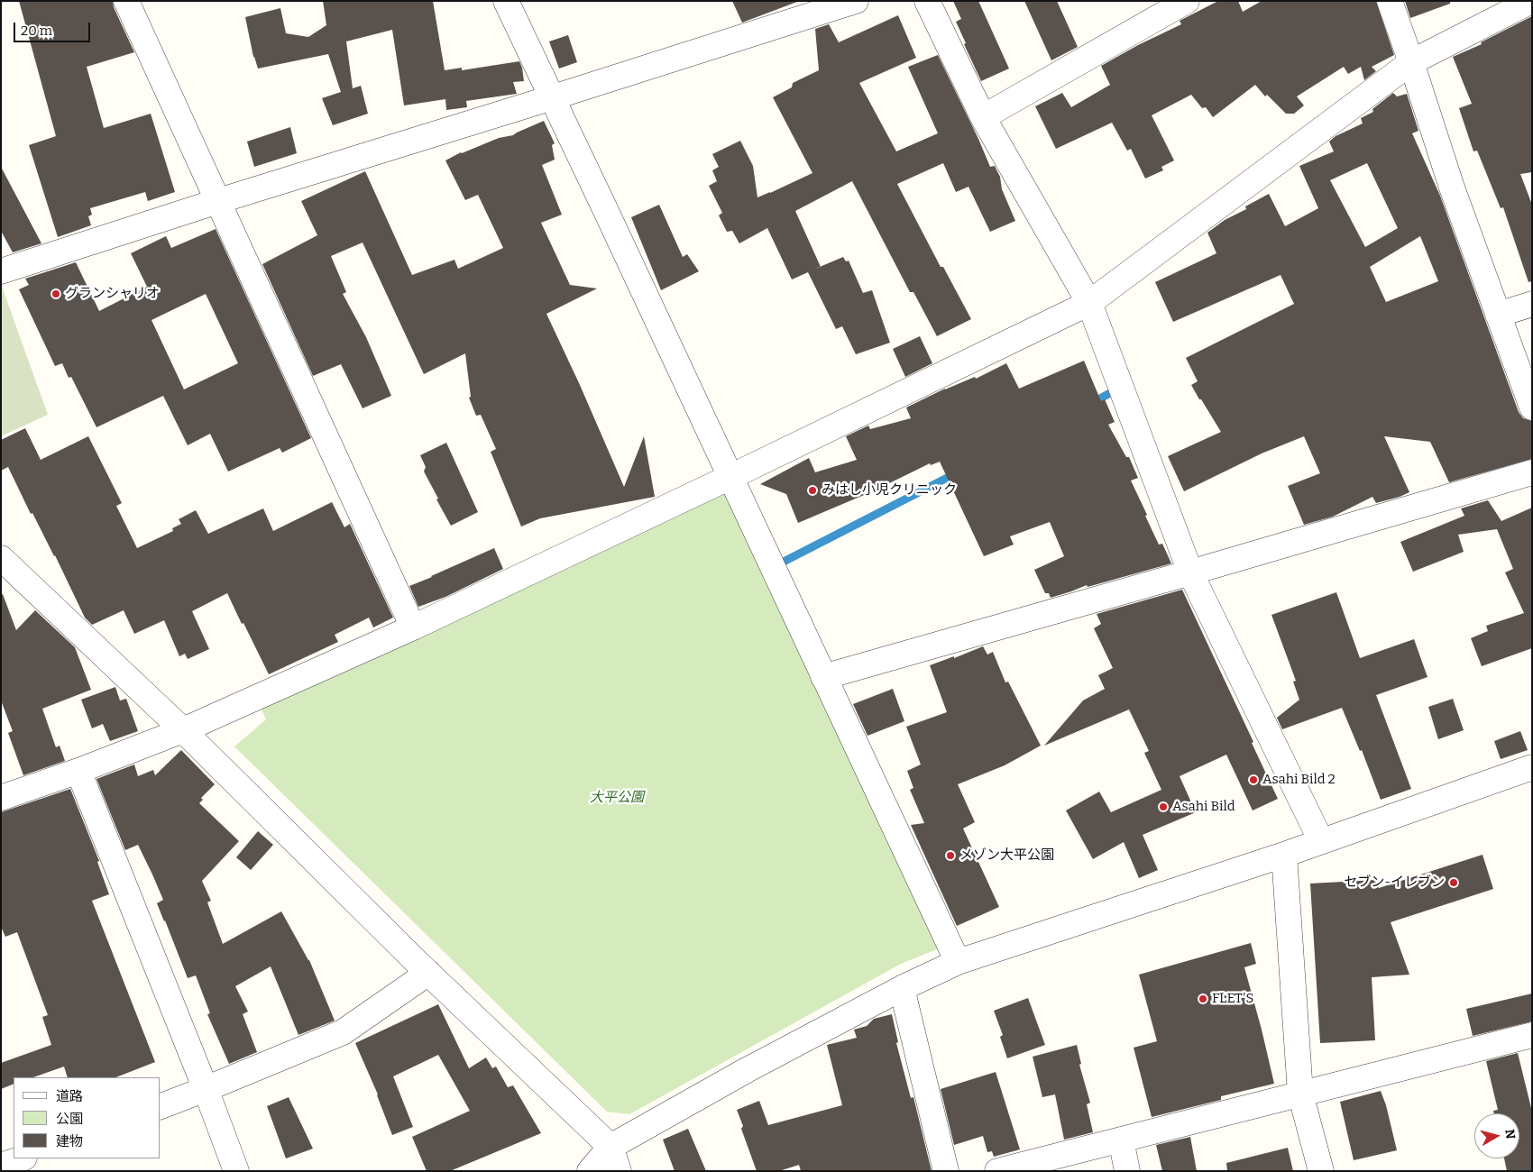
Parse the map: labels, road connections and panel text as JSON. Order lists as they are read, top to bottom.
{
  "parks": ["大平公園"],
  "places": [
    "グランシャリオ",
    "みはし小児クリニック",
    "Asahi Bild 2",
    "Asahi Bild",
    "メゾン大平公園",
    "セブン-イレブン",
    "FLET'S"
  ],
  "legend": ["道路", "公園", "建物"],
  "scale_bar": "20 m",
  "north": "right"
}
